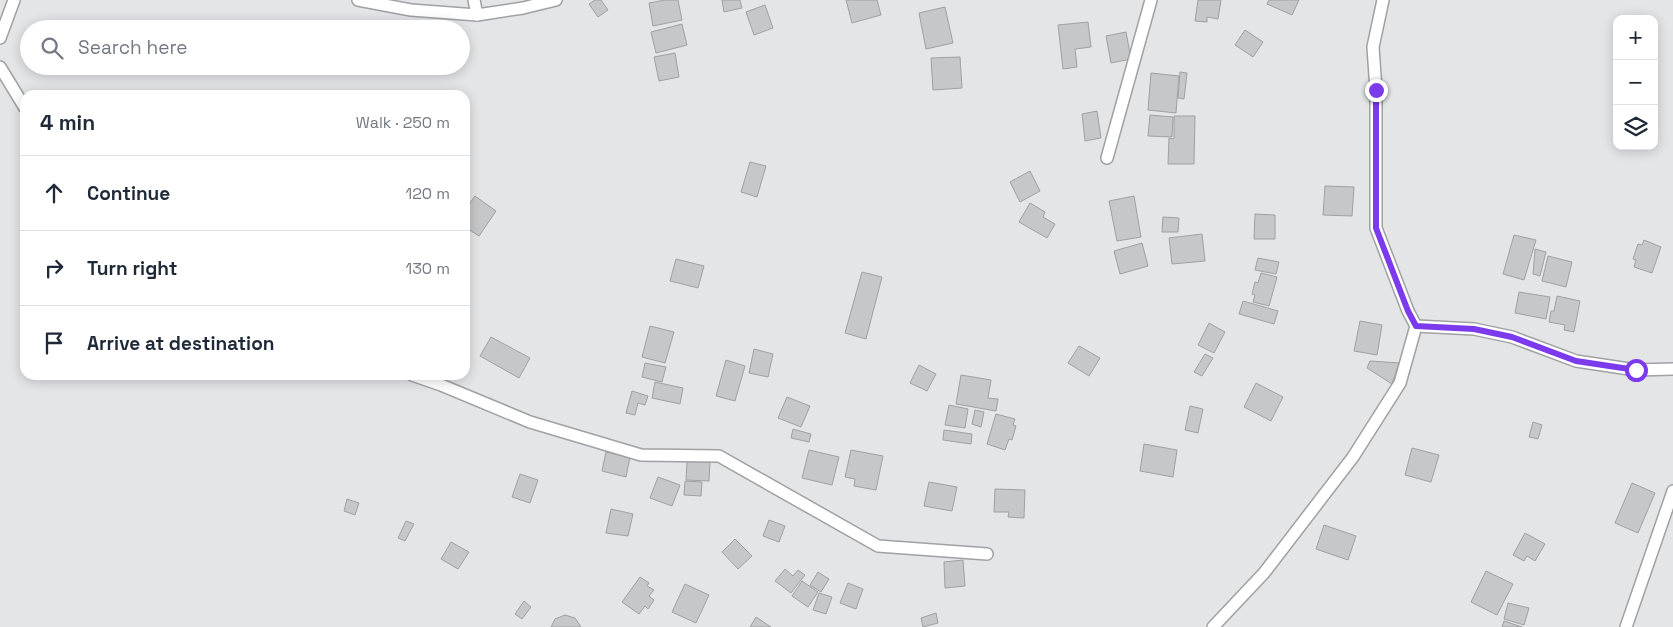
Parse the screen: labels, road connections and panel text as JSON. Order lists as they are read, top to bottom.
{
  "page": {
    "map_buttons": ["+", "−"],
    "search": "Search here",
    "heading": ["4 min", "Walk · 250 m"],
    "list": [
      ["Continue", "120 m"],
      ["Turn right", "130 m"],
      "Arrive at destination"
    ]
  }
}
